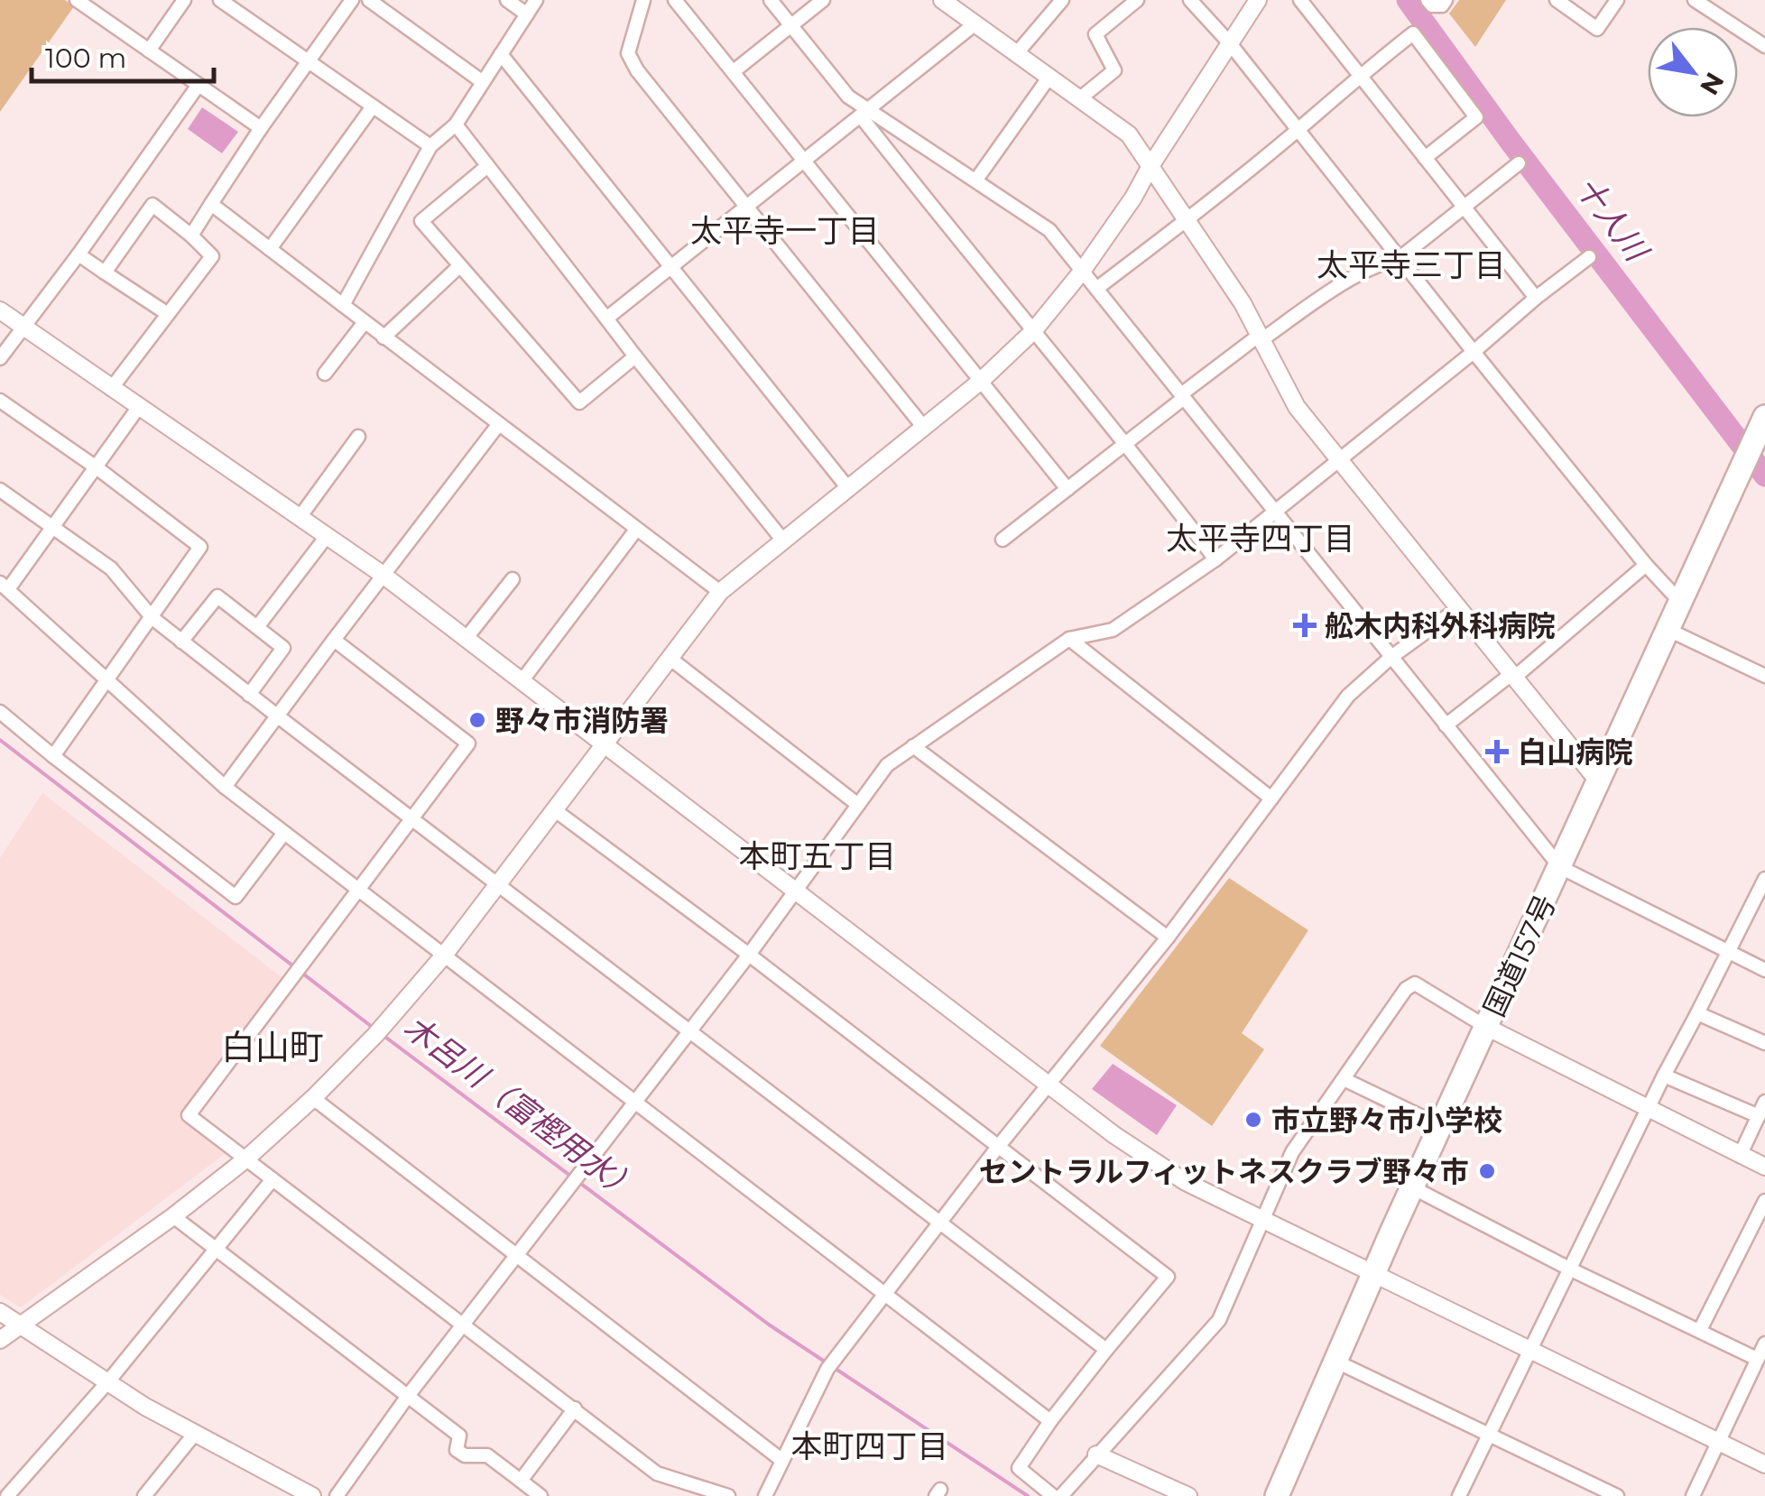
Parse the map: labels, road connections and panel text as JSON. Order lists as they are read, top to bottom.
{
  "streets": {
    "highway": ["国道157号"]
  },
  "districts": [
    "太平寺一丁目",
    "太平寺三丁目",
    "太平寺四丁目",
    "本町五丁目",
    "白山町",
    "本町四丁目"
  ],
  "water": ["十人川", "木呂川（富樫用水）"],
  "places": {
    "health": ["舩木内科外科病院", "白山病院"],
    "other": ["野々市消防署", "市立野々市小学校", "セントラルフィットネスクラブ野々市"]
  },
  "scale_bar": "100 m",
  "north": "bottom right"
}
